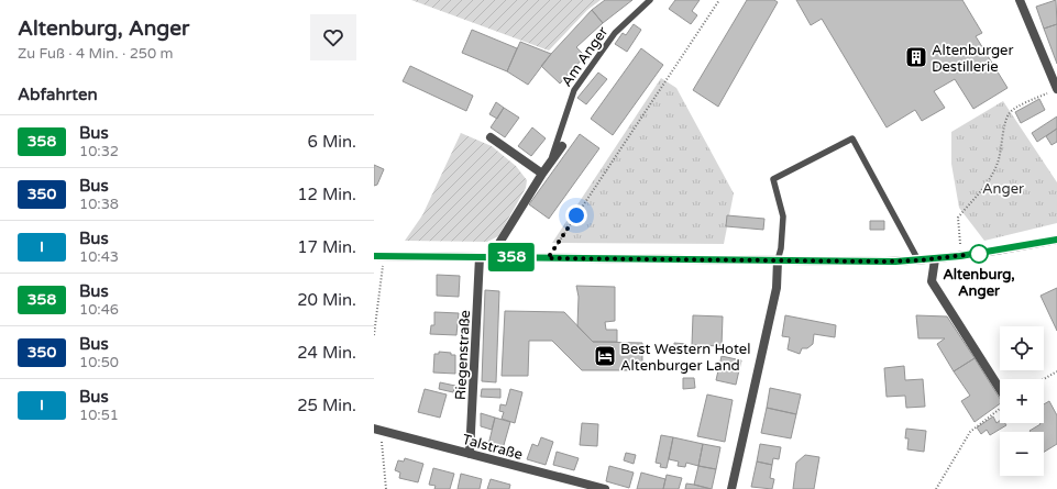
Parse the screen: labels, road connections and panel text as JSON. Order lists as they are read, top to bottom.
{
  "streets": {
    "street": ["Am Anger", "Riegenstraße", "Talstraße"]
  },
  "crossings": [
    ["Riegenstraße", "Talstraße"]
  ],
  "parks": ["Anger"],
  "places": {
    "building": ["Altenburger Destillerie"],
    "other": ["Altenburg, Anger"],
    "hotel": ["Best Western Hotel Altenburger Land"]
  },
  "lines": ["bus line 358"],
  "page": {
    "heading": [
      ["Altenburg, Anger", "Zu Fuß · 4 Min. · 250 m"],
      "Abfahrten"
    ],
    "on_map": "358",
    "list": [
      {
        "mark": "358",
        "name": "Bus",
        "note": "10:32",
        "value": "6 Min."
      },
      {
        "mark": "350",
        "name": "Bus",
        "note": "10:38",
        "value": "12 Min."
      },
      {
        "mark": "I",
        "name": "Bus",
        "note": "10:43",
        "value": "17 Min."
      },
      {
        "mark": "358",
        "name": "Bus",
        "note": "10:46",
        "value": "20 Min."
      },
      {
        "mark": "350",
        "name": "Bus",
        "note": "10:50",
        "value": "24 Min."
      },
      {
        "mark": "I",
        "name": "Bus",
        "note": "10:51",
        "value": "25 Min."
      }
    ],
    "map_buttons": ["+", "−"]
  }
}
